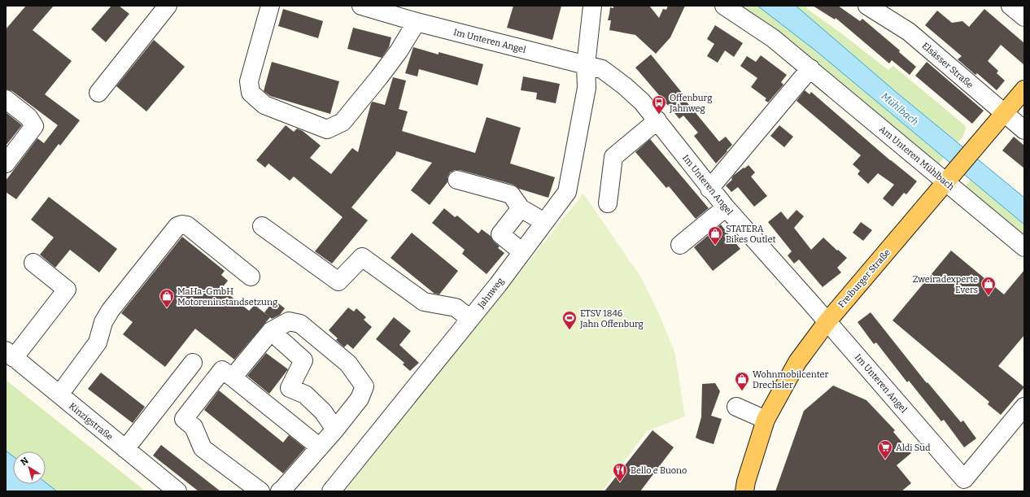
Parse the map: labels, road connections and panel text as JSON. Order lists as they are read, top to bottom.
{
  "streets": {
    "main road": ["Freiburger Straße"],
    "street": [
      "Im Unteren Angel",
      "Elsässer Straße",
      "Am Unteren Mühlbach",
      "Jahnweg",
      "Kinzigstraße"
    ]
  },
  "crossings": [
    ["Im Unteren Angel", "Freiburger Straße"],
    ["Im Unteren Angel", "Jahnweg"],
    ["Elsässer Straße", "Freiburger Straße"],
    ["Am Unteren Mühlbach", "Freiburger Straße"]
  ],
  "water": ["Mühlbach"],
  "places": {
    "bus stop": ["Offenburg Jahnweg"],
    "shop": [
      "STATERA Bikes Outlet",
      "Zweiradexperte Evers",
      "MaHa-GmbH Motoreninstandsetzung",
      "Wohnmobilcenter Drechsler"
    ],
    "sports": ["ETSV 1846 Jahn Offenburg"],
    "supermarket": ["Aldi Süd"],
    "restaurant": ["Bello e Buono"]
  },
  "north": "top left"
}
